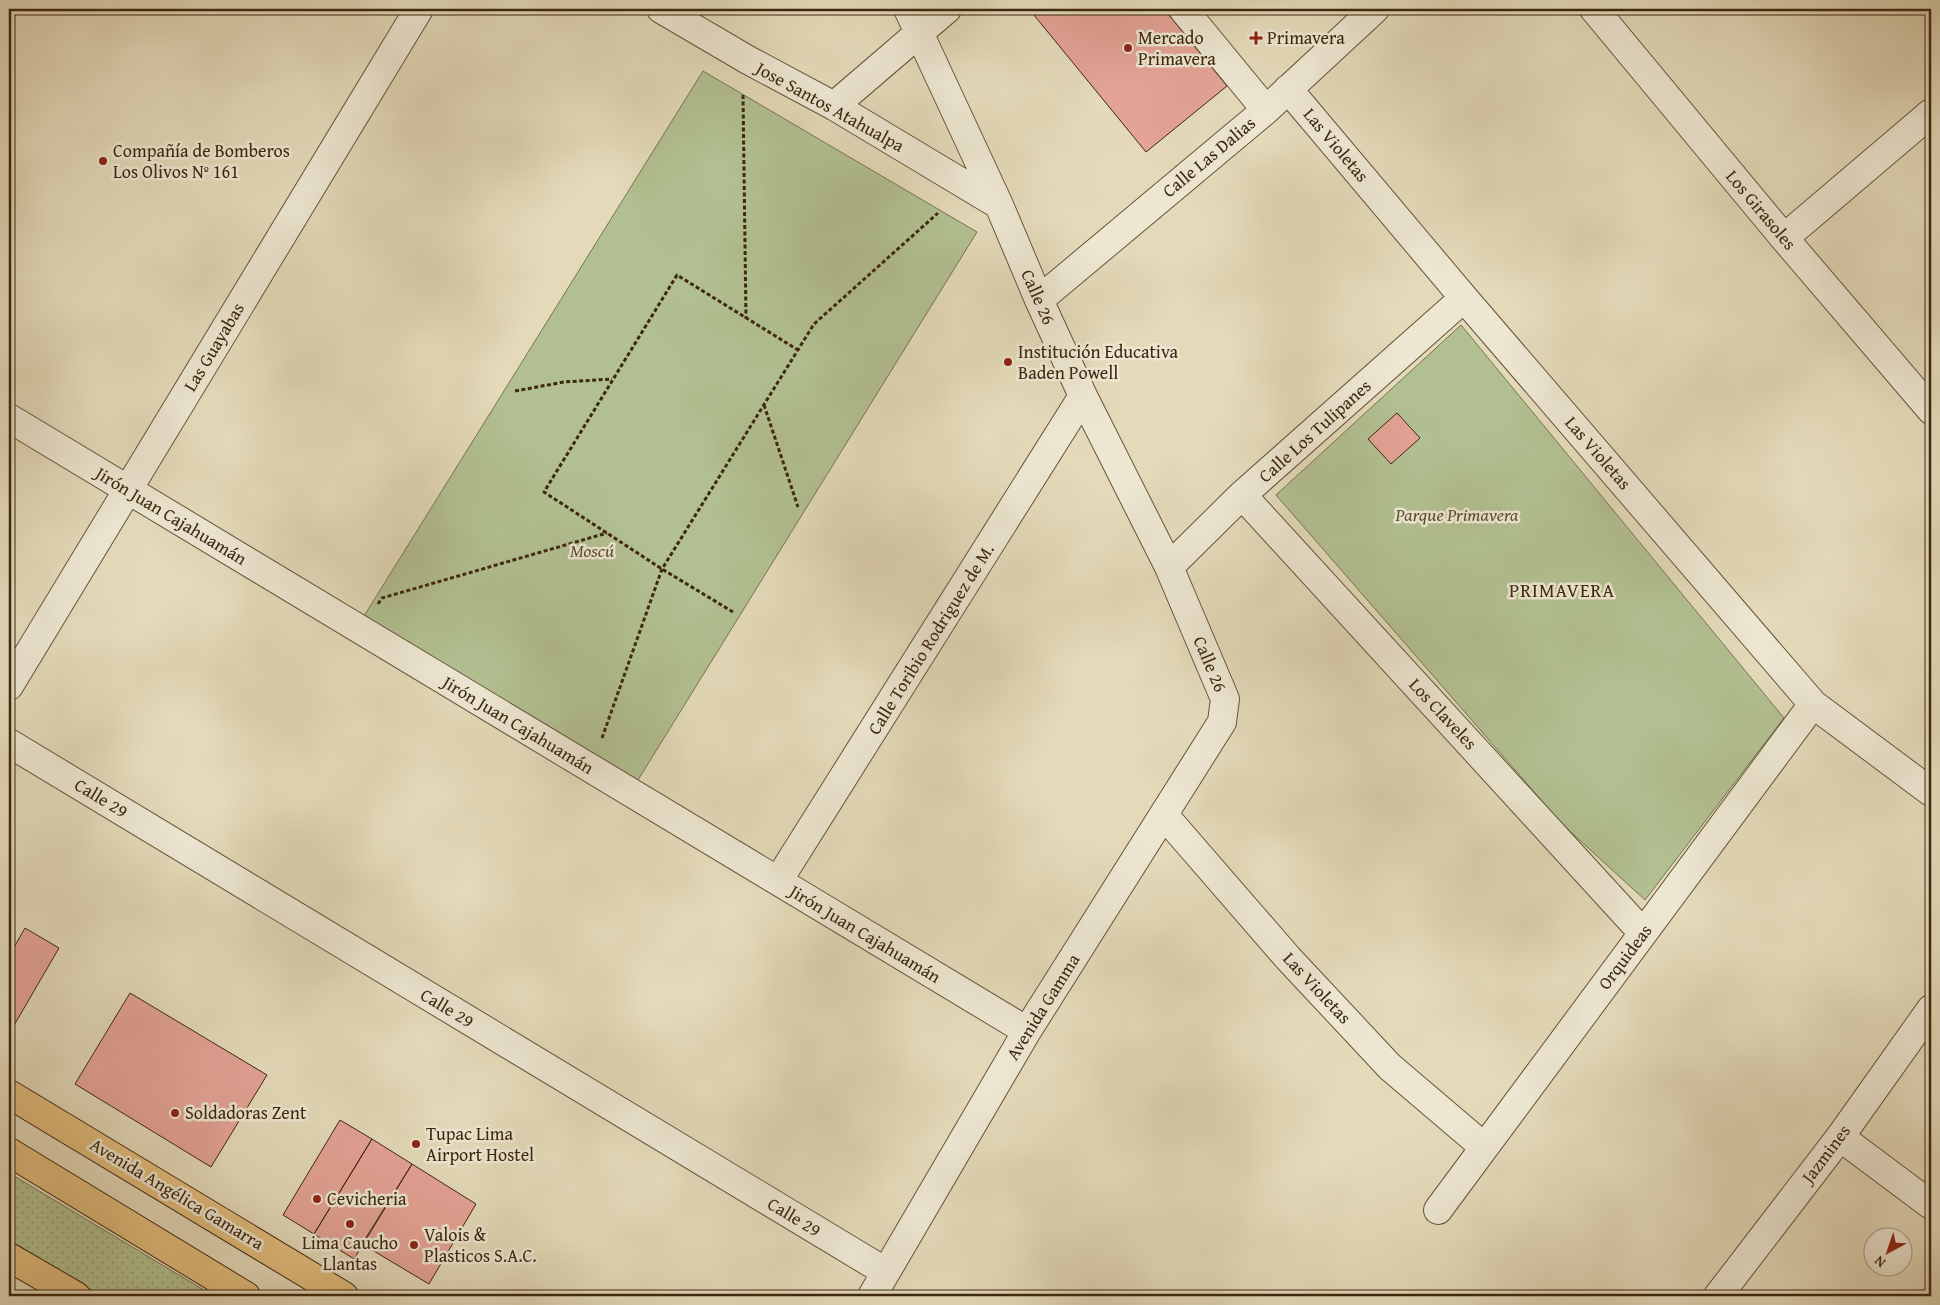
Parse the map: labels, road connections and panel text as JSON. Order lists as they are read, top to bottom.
{
  "streets": {
    "main road": ["Avenida Angélica Gamarra"],
    "street": [
      "Jose Santos Atahualpa",
      "Las Violetas",
      "Calle Las Dalias",
      "Los Girasoles",
      "Calle 26",
      "Las Guayabas",
      "Calle Los Tulipanes",
      "Jirón Juan Cajahuamán",
      "Calle Toribio Rodriguez de M.",
      "Los Claveles",
      "Calle 29",
      "Orquideas",
      "Avenida Gamma",
      "Jazmines"
    ]
  },
  "crossings": [
    ["Jose Santos Atahualpa", "Calle 26"],
    ["Las Violetas", "Calle Las Dalias"],
    ["Las Violetas", "Calle Los Tulipanes"],
    ["Las Violetas", "Orquideas"],
    ["Las Violetas", "Avenida Gamma"],
    ["Calle Las Dalias", "Calle 26"],
    ["Calle 26", "Calle Los Tulipanes"],
    ["Calle 26", "Calle Toribio Rodriguez de M."],
    ["Calle 26", "Avenida Gamma"],
    ["Las Guayabas", "Jirón Juan Cajahuamán"],
    ["Calle Los Tulipanes", "Los Claveles"],
    ["Jirón Juan Cajahuamán", "Calle Toribio Rodriguez de M."],
    ["Jirón Juan Cajahuamán", "Avenida Gamma"],
    ["Los Claveles", "Orquideas"],
    ["Calle 29", "Avenida Gamma"]
  ],
  "districts": ["PRIMAVERA"],
  "parks": ["Parque Primavera", "Moscú"],
  "places": {
    "health": ["Primavera"],
    "other": [
      "Mercado Primavera",
      "Compañía de Bomberos Los Olivos Nº 161",
      "Institución Educativa Baden Powell",
      "Soldadoras Zent",
      "Tupac Lima Airport Hostel",
      "Cevicheria",
      "Lima Caucho Llantas",
      "Valois & Plasticos S.A.C."
    ]
  },
  "north": "bottom left"
}
